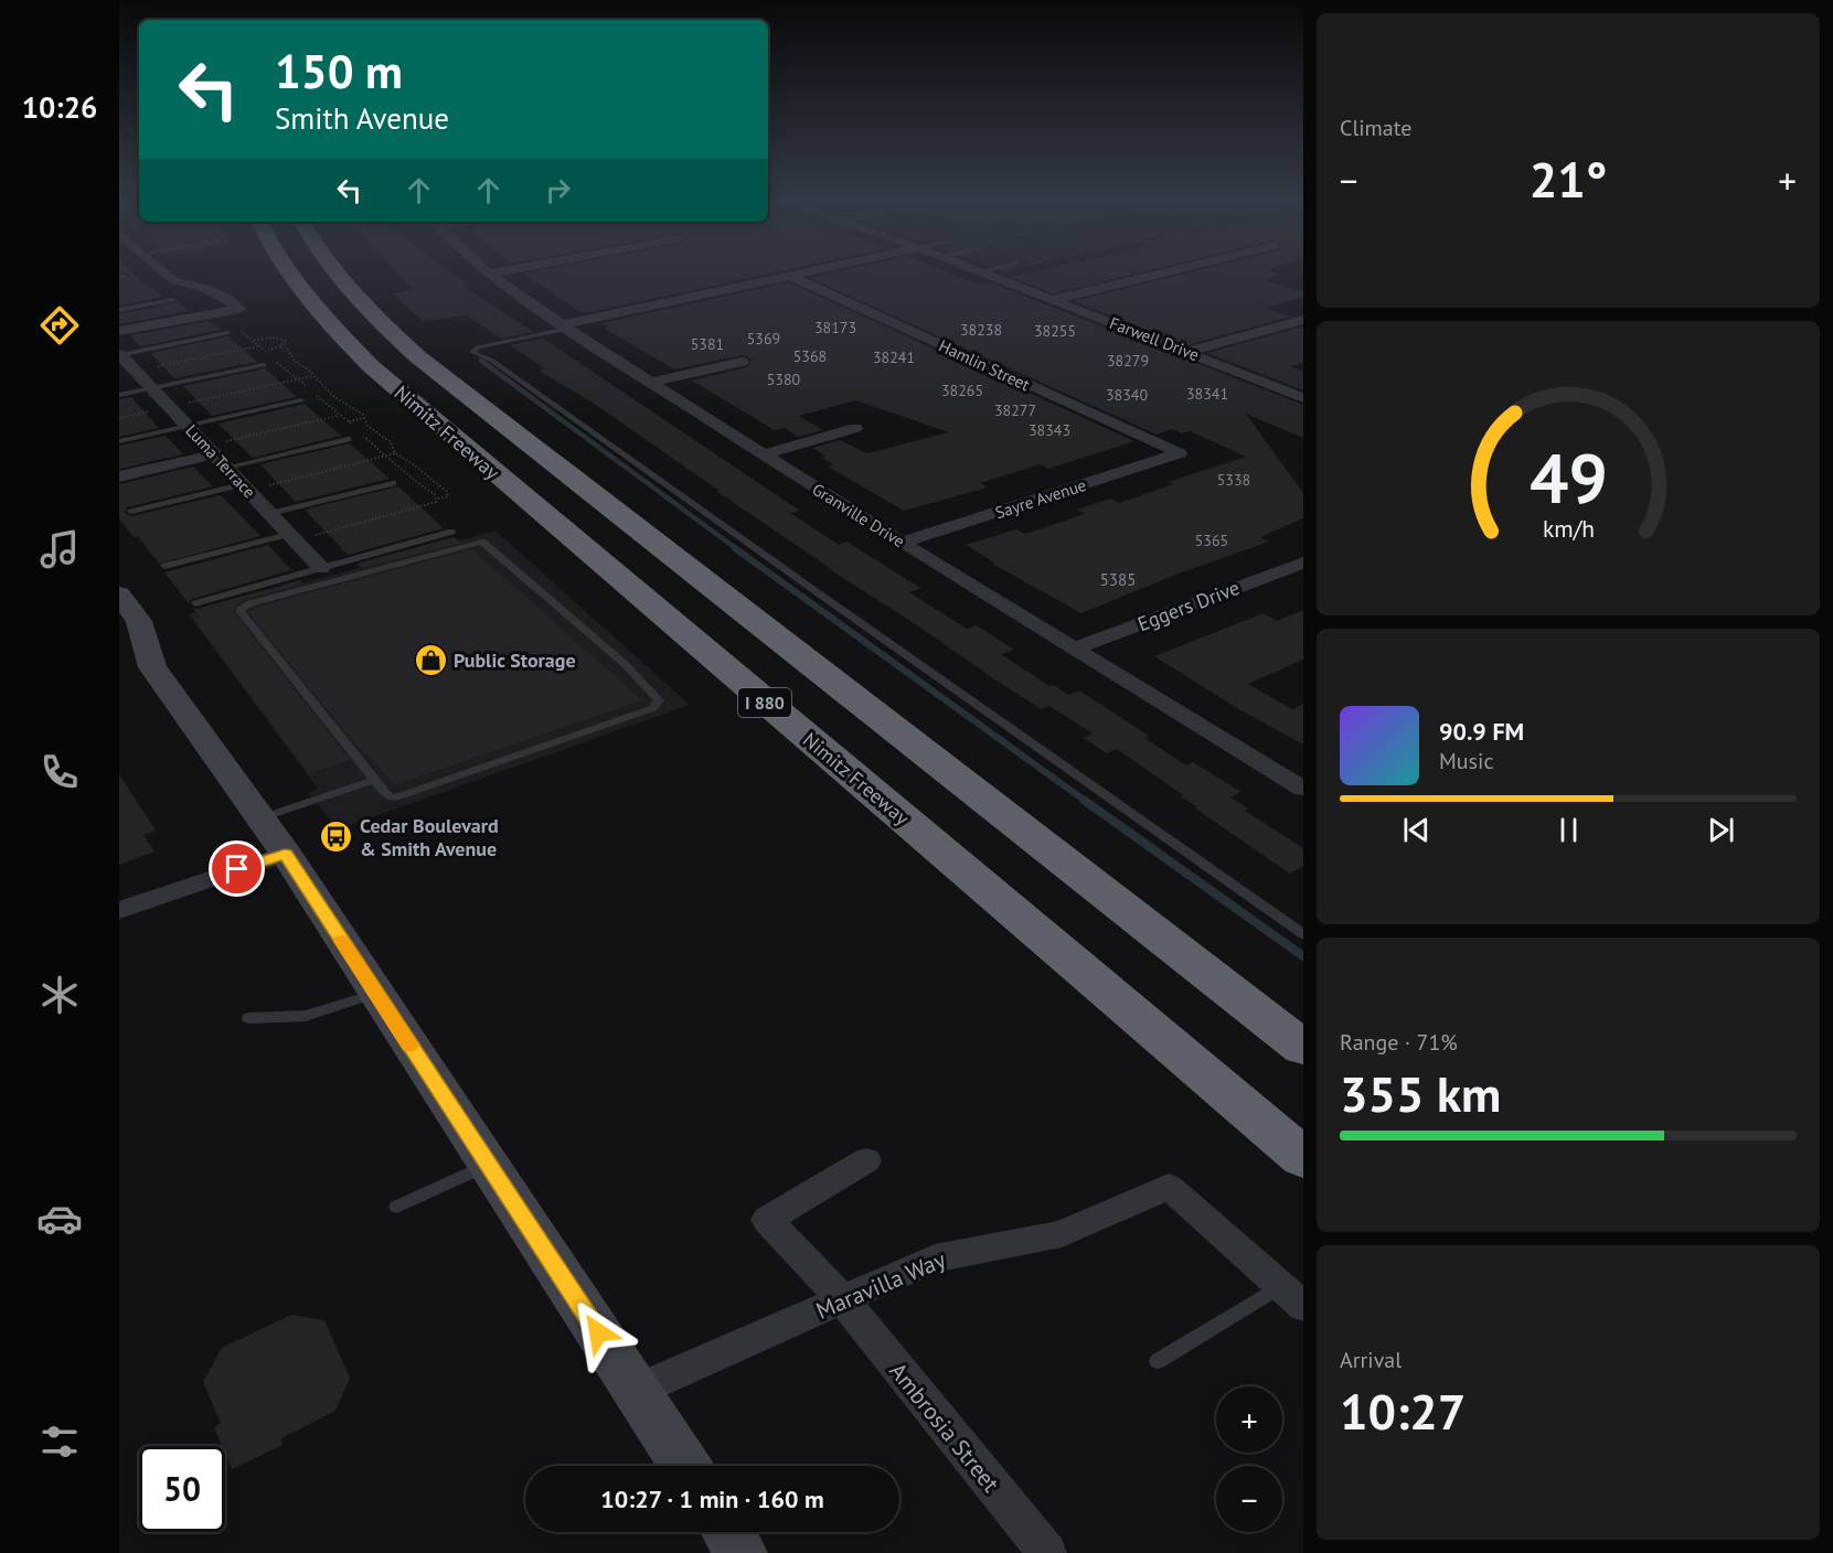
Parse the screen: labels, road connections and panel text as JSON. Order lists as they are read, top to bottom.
{
  "streets": {
    "highway": ["Nimitz Freeway", "I 880"],
    "street": [
      "Farwell Drive",
      "Hamlin Street",
      "Luma Terrace",
      "Sayre Avenue",
      "Granville Drive",
      "Eggers Drive",
      "Maravilla Way",
      "Ambrosia Street"
    ]
  },
  "crossings": [
    ["Hamlin Street", "Sayre Avenue"],
    ["Sayre Avenue", "Granville Drive"],
    ["Granville Drive", "Eggers Drive"],
    ["Maravilla Way", "Ambrosia Street"]
  ],
  "places": {
    "shop": ["Public Storage"],
    "bus stop": ["Cedar Boulevard & Smith Avenue"]
  },
  "house_numbers": [
    "38173",
    "38238",
    "38255",
    "5369",
    "5381",
    "5368",
    "38241",
    "38279",
    "5380",
    "38265",
    "38341",
    "38340",
    "38277",
    "38343",
    "5338",
    "5365",
    "5385"
  ],
  "page": {
    "tabs": "10:26",
    "tile": [
      "Climate",
      ["Range · 71%", "355 km"],
      ["Arrival", "10:27"]
    ],
    "turn": ["150 m", "Smith Avenue"],
    "heat": ["−", "21°", "+"],
    "song": ["90.9 FM", "Music"],
    "map_buttons": ["+", "−"],
    "limit": "50",
    "trip": "10:27 · 1 min · 160 m",
    "gauge": ["49", "km/h"]
  }
}
